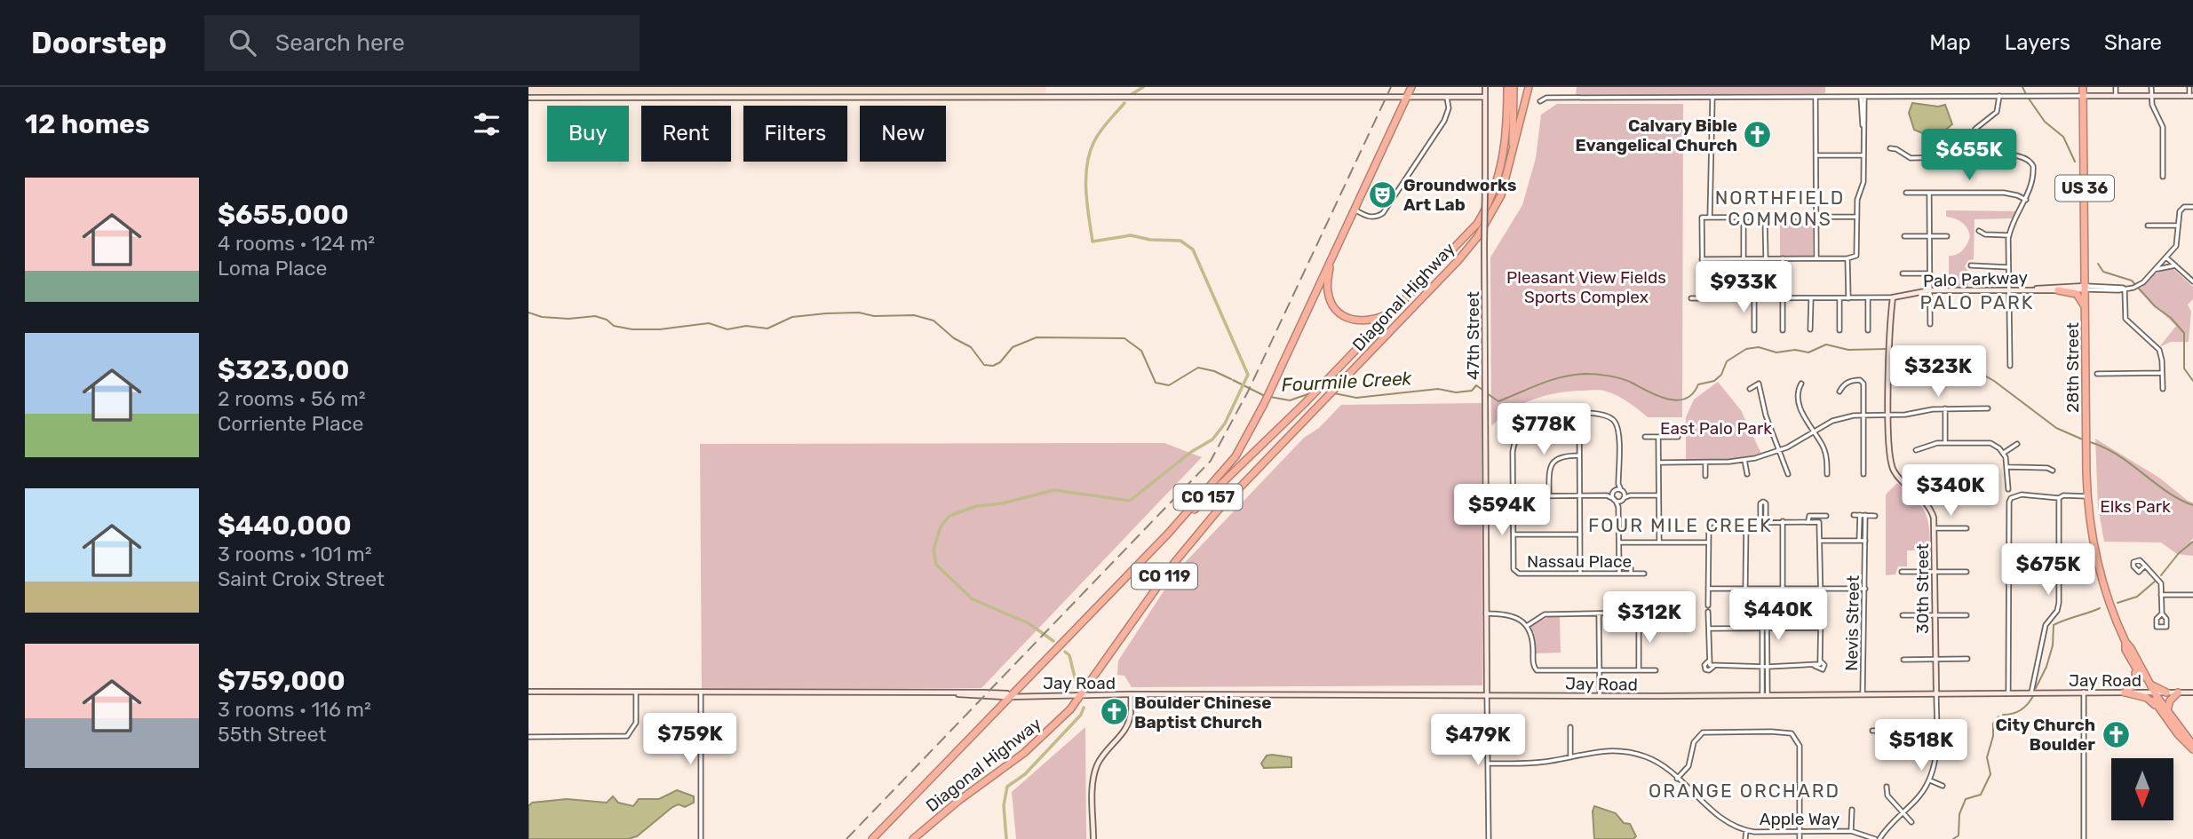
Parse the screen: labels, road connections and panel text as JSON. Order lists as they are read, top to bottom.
{
  "streets": {
    "highway": [
      "US 36",
      "Diagonal Highway",
      "28th Street",
      "CO 157",
      "CO 119"
    ],
    "street": [
      "Palo Parkway",
      "47th Street",
      "Nassau Place",
      "30th Street",
      "Nevis Street",
      "Jay Road",
      "Apple Way"
    ]
  },
  "crossings": [
    ["US 36", "28th Street"],
    ["US 36", "Jay Road"],
    ["Palo Parkway", "28th Street"],
    ["Palo Parkway", "30th Street"],
    ["Diagonal Highway", "CO 157"],
    ["Diagonal Highway", "CO 119"],
    ["Diagonal Highway", "Jay Road"],
    ["47th Street", "Jay Road"],
    ["28th Street", "Jay Road"],
    ["CO 157", "CO 119"],
    ["30th Street", "Jay Road"],
    ["Nevis Street", "Jay Road"]
  ],
  "districts": [
    "NORTHFIELD COMMONS",
    "PALO PARK",
    "FOUR MILE CREEK",
    "ORANGE ORCHARD"
  ],
  "water": ["Fourmile Creek"],
  "parks": ["Pleasant View Fields Sports Complex", "East Palo Park", "Elks Park"],
  "places": {
    "church": ["Calvary Bible Evangelical Church", "Boulder Chinese Baptist Church", "City Church Boulder"],
    "theatre": ["Groundworks Art Lab"]
  },
  "north": "bottom",
  "page": {
    "header": "Doorstep",
    "search": "Search here",
    "nav": ["Map", "Layers", "Share"],
    "heading": "12 homes",
    "chip": [
      "Buy",
      "Rent",
      "Filters",
      "New"
    ],
    "price": [
      "$655K",
      "$933K",
      "$323K",
      "$778K",
      "$340K",
      "$594K",
      "$675K",
      "$440K",
      "$312K",
      "$759K",
      "$479K",
      "$518K"
    ],
    "list": [
      {
        "name": "$655,000",
        "note": "4 rooms · 124 m² · Loma Place"
      },
      {
        "name": "$323,000",
        "note": "2 rooms · 56 m² · Corriente Place"
      },
      {
        "name": "$440,000",
        "note": "3 rooms · 101 m² · Saint Croix Street"
      },
      {
        "name": "$759,000",
        "note": "3 rooms · 116 m² · 55th Street"
      }
    ]
  }
}
